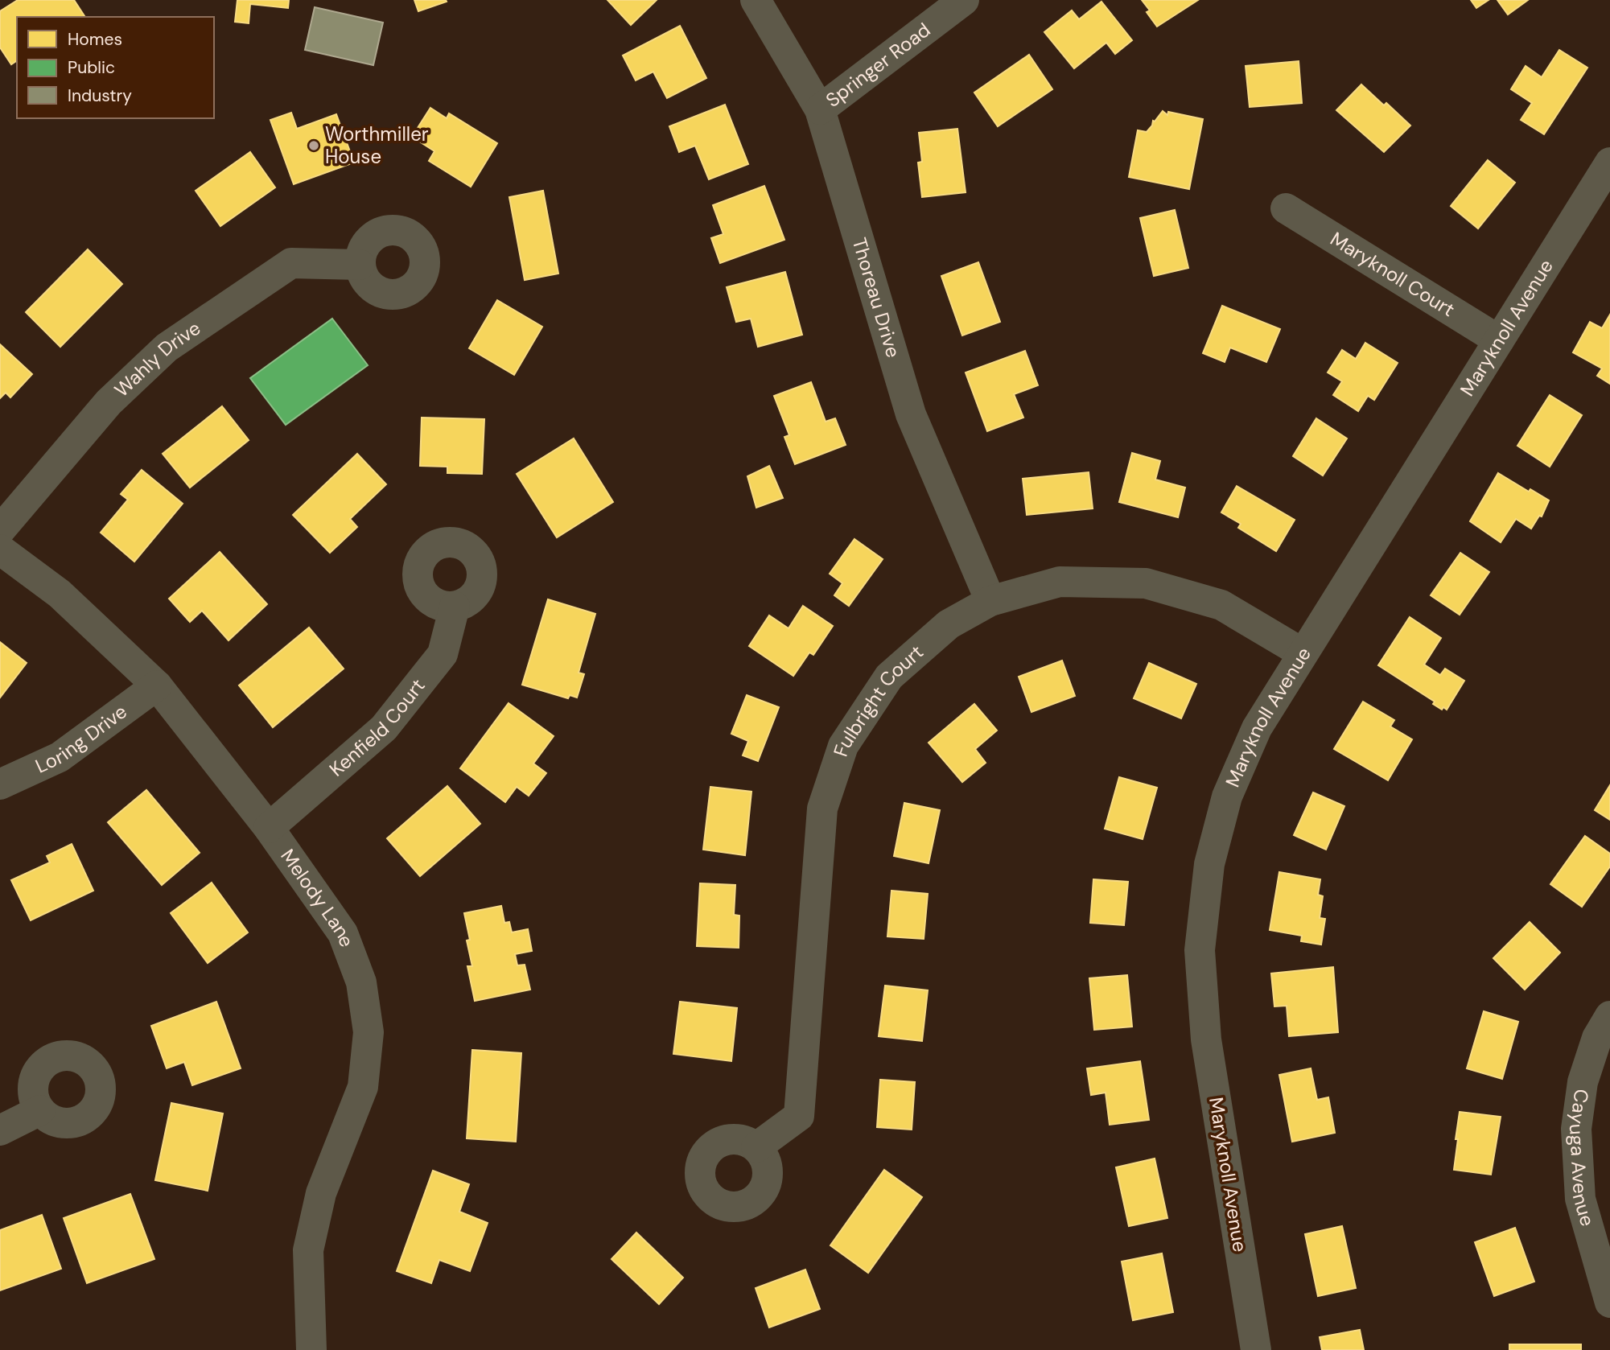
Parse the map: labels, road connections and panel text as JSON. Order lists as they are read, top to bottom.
{
  "streets": {
    "street": [
      "Springer Road",
      "Maryknoll Court",
      "Thoreau Drive",
      "Maryknoll Avenue",
      "Wahly Drive",
      "Fulbright Court",
      "Kenfield Court",
      "Loring Drive",
      "Melody Lane",
      "Cayuga Avenue"
    ]
  },
  "crossings": [
    ["Springer Road", "Thoreau Drive"],
    ["Maryknoll Court", "Maryknoll Avenue"],
    ["Thoreau Drive", "Fulbright Court"],
    ["Maryknoll Avenue", "Fulbright Court"],
    ["Kenfield Court", "Melody Lane"],
    ["Loring Drive", "Melody Lane"]
  ],
  "places": ["Worthmiller House"],
  "legend": ["Homes", "Public", "Industry"]
}
